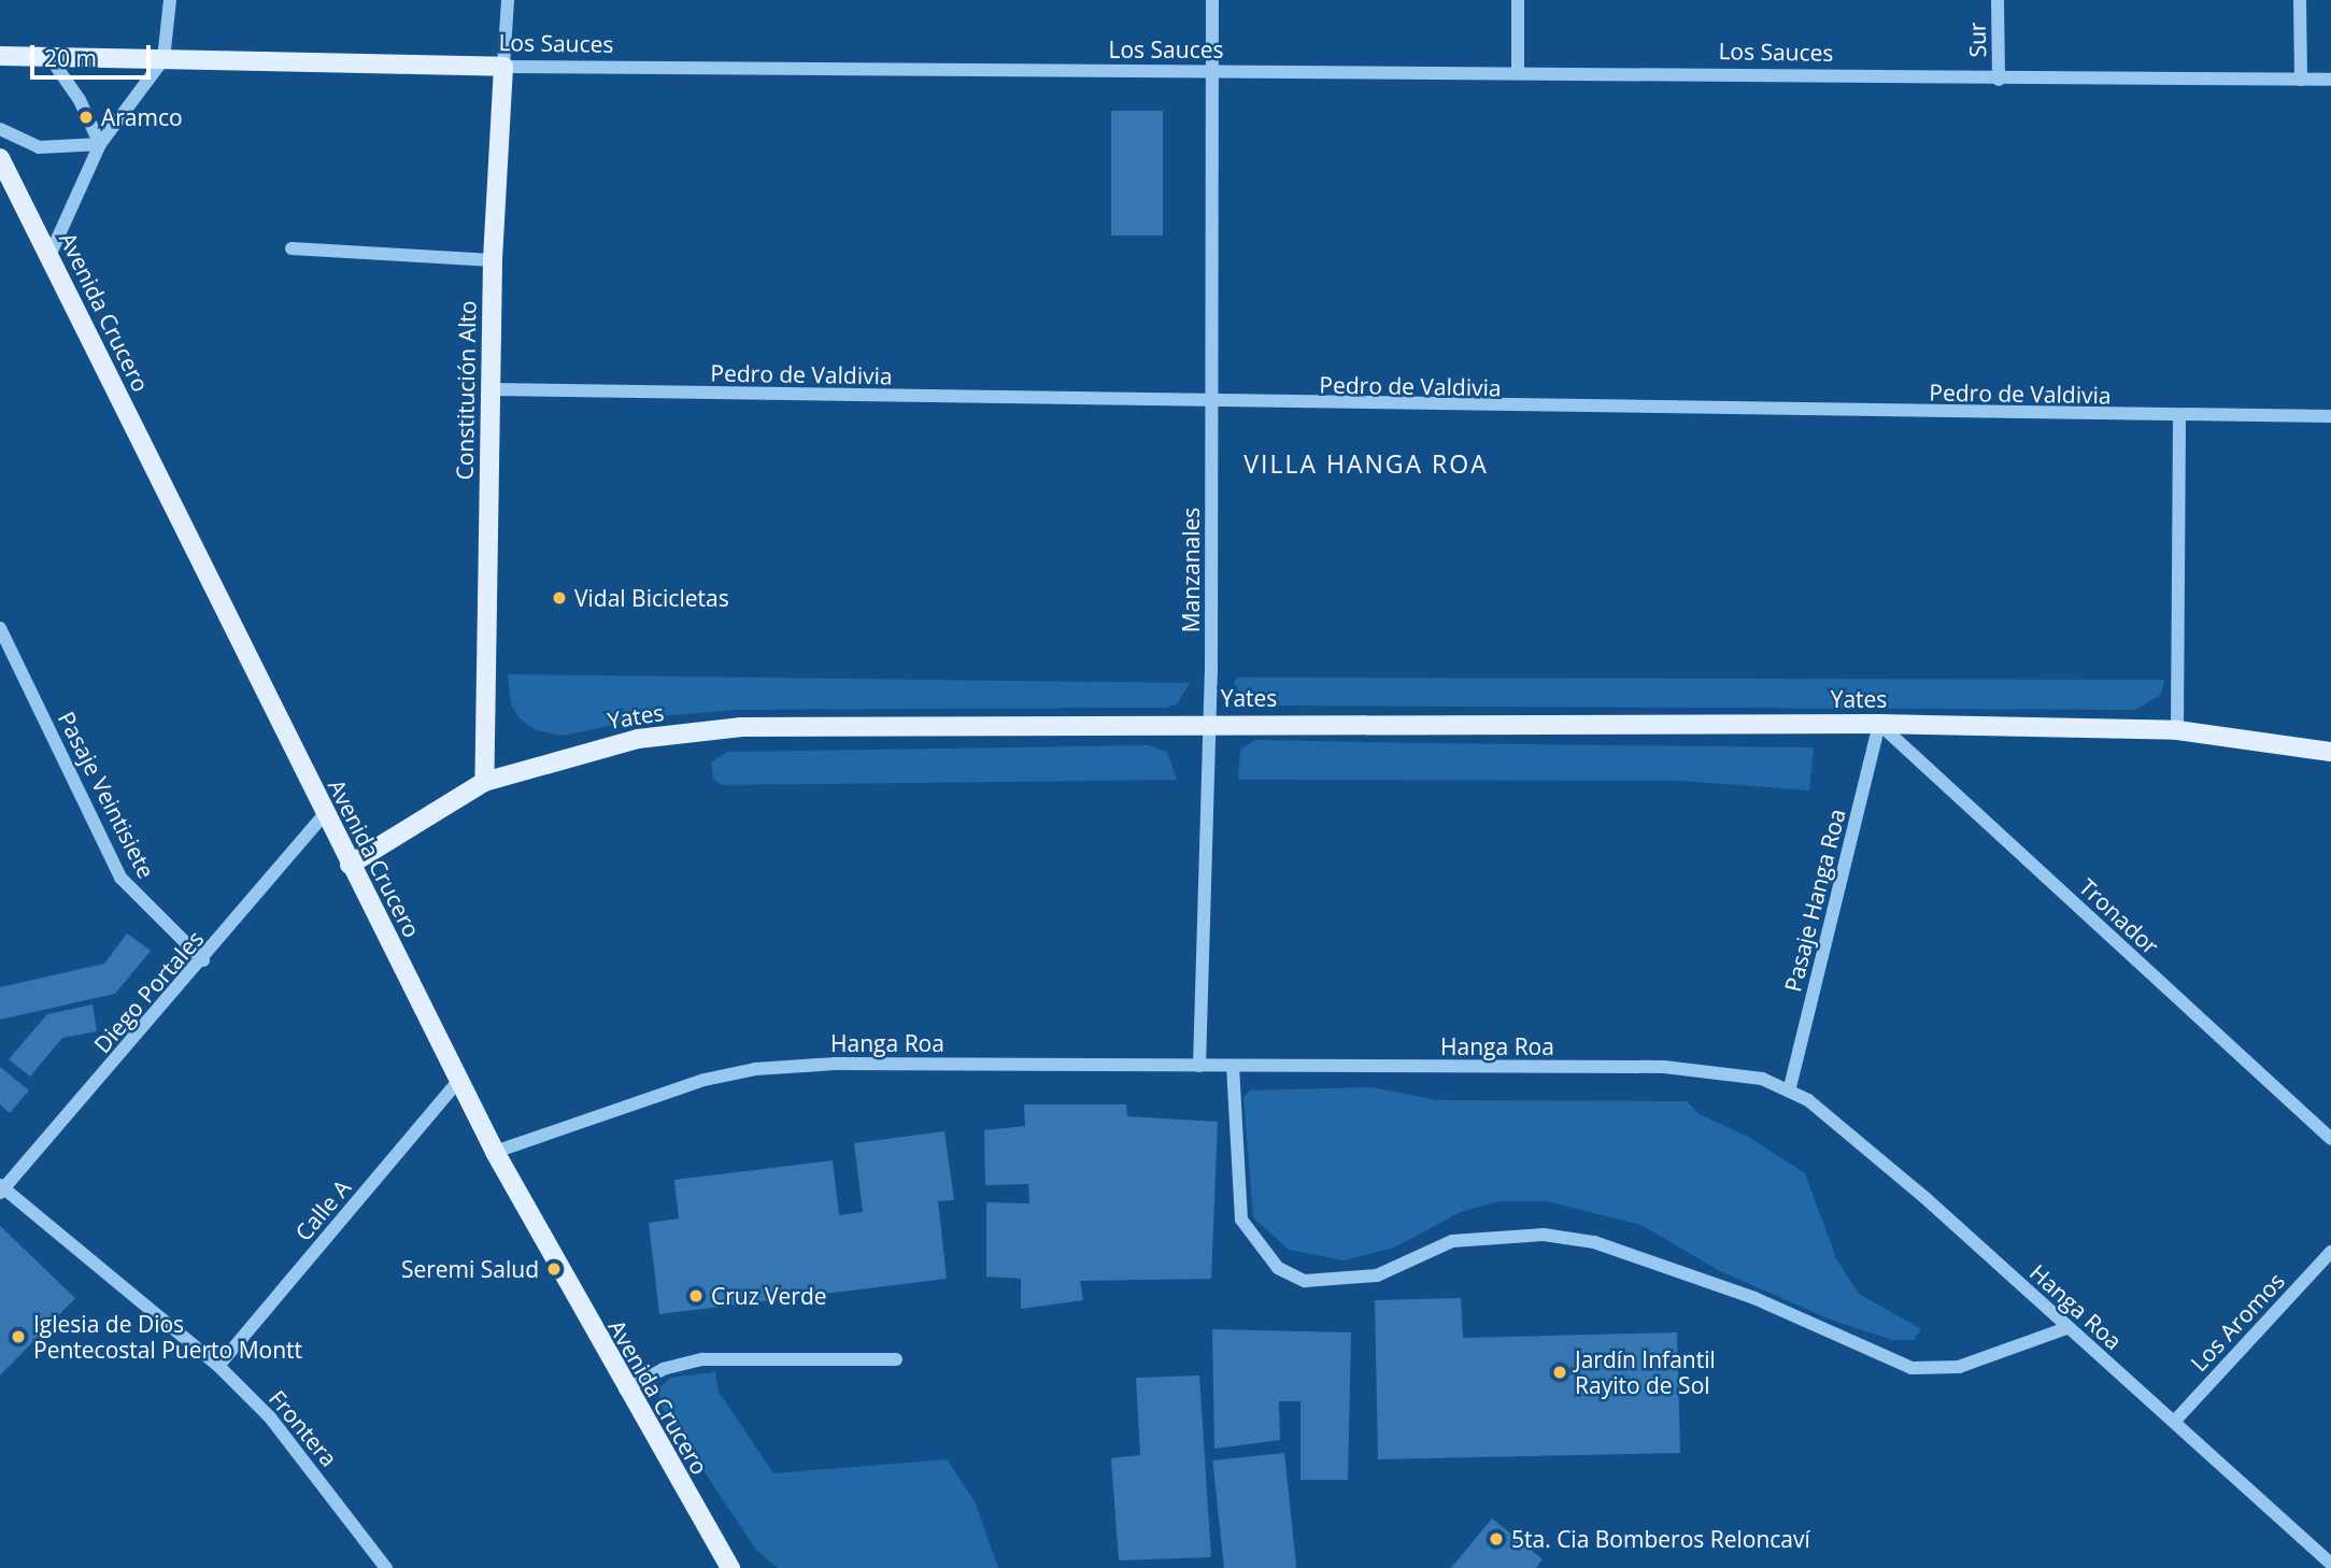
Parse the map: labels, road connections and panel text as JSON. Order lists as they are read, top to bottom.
{
  "streets": {
    "main road": [
      "Los Sauces",
      "Avenida Crucero",
      "Constitución Alto",
      "Yates"
    ],
    "street": [
      "Sur",
      "Pedro de Valdivia",
      "Manzanales",
      "Pasaje Veintisiete",
      "Pasaje Hanga Roa",
      "Tronador",
      "Diego Portales",
      "Hanga Roa",
      "Calle A",
      "Los Aromos",
      "Frontera"
    ]
  },
  "crossings": [
    ["Sur", "Los Sauces"],
    ["Los Sauces", "Constitución Alto"],
    ["Los Sauces", "Manzanales"],
    ["Avenida Crucero", "Yates"],
    ["Avenida Crucero", "Diego Portales"],
    ["Avenida Crucero", "Hanga Roa"],
    ["Avenida Crucero", "Calle A"],
    ["Pedro de Valdivia", "Constitución Alto"],
    ["Pedro de Valdivia", "Manzanales"],
    ["Constitución Alto", "Yates"],
    ["Manzanales", "Yates"],
    ["Manzanales", "Hanga Roa"],
    ["Yates", "Pasaje Hanga Roa"],
    ["Yates", "Tronador"],
    ["Pasaje Veintisiete", "Diego Portales"],
    ["Pasaje Hanga Roa", "Tronador"],
    ["Pasaje Hanga Roa", "Hanga Roa"],
    ["Diego Portales", "Frontera"],
    ["Hanga Roa", "Los Aromos"],
    ["Calle A", "Frontera"]
  ],
  "districts": ["VILLA HANGA ROA"],
  "places": [
    "Aramco",
    "Vidal Bicicletas",
    "Seremi Salud",
    "Cruz Verde",
    "Iglesia de Dios Pentecostal Puerto Montt",
    "Jardín Infantil Rayito de Sol",
    "5ta. Cia Bomberos Reloncaví"
  ],
  "scale_bar": "20 m"
}
